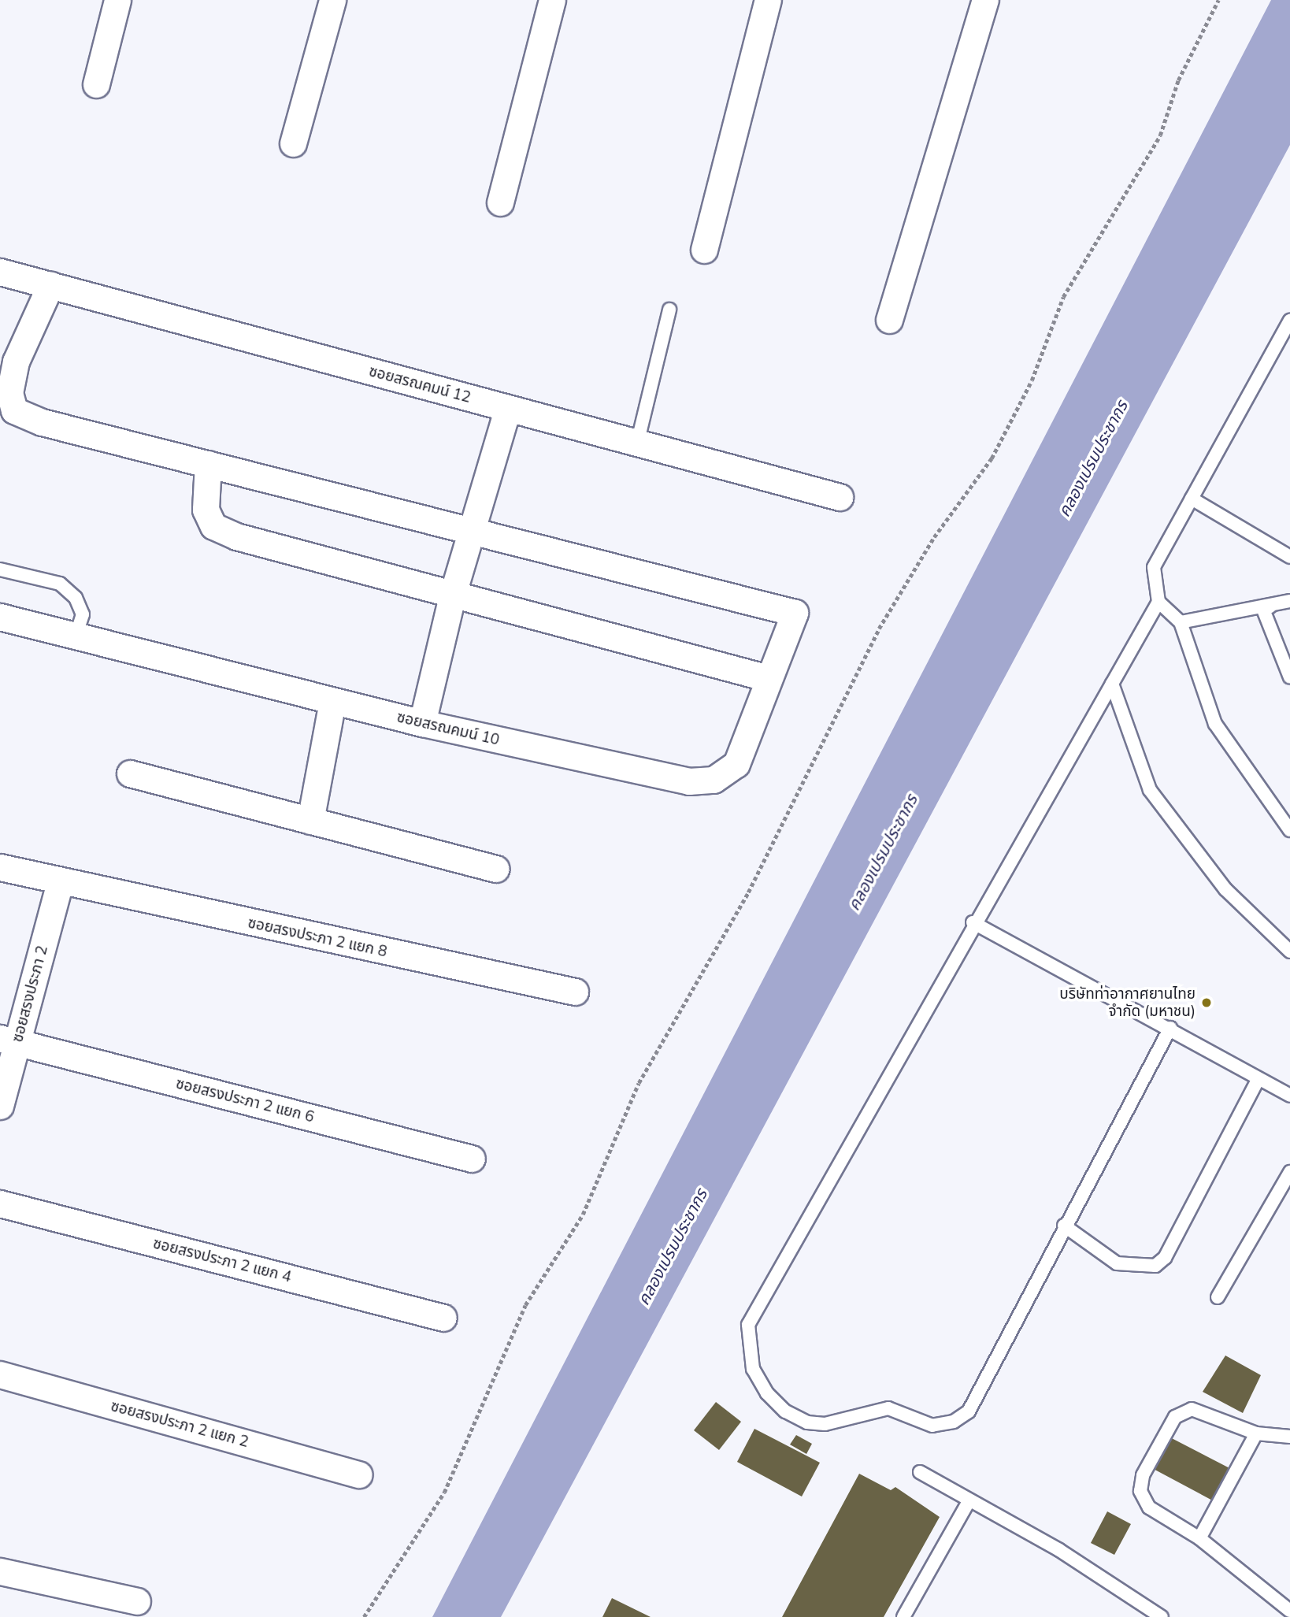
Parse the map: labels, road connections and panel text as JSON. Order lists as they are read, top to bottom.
{
  "streets": {
    "street": [
      "ซอยสรณคมน์ 12",
      "ซอยสรณคมน์ 10",
      "ซอยสรงประภา 2 แยก 8",
      "ซอยสรงประภา 2",
      "ซอยสรงประภา 2 แยก 6",
      "ซอยสรงประภา 2 แยก 4",
      "ซอยสรงประภา 2 แยก 2"
    ]
  },
  "crossings": [
    ["ซอยสรงประภา 2 แยก 8", "ซอยสรงประภา 2"],
    ["ซอยสรงประภา 2", "ซอยสรงประภา 2 แยก 6"]
  ],
  "water": ["คลองเปรมประชากร"],
  "places": ["บริษัทท่าอากาศยานไทย จำกัด (มหาชน)"]
}
